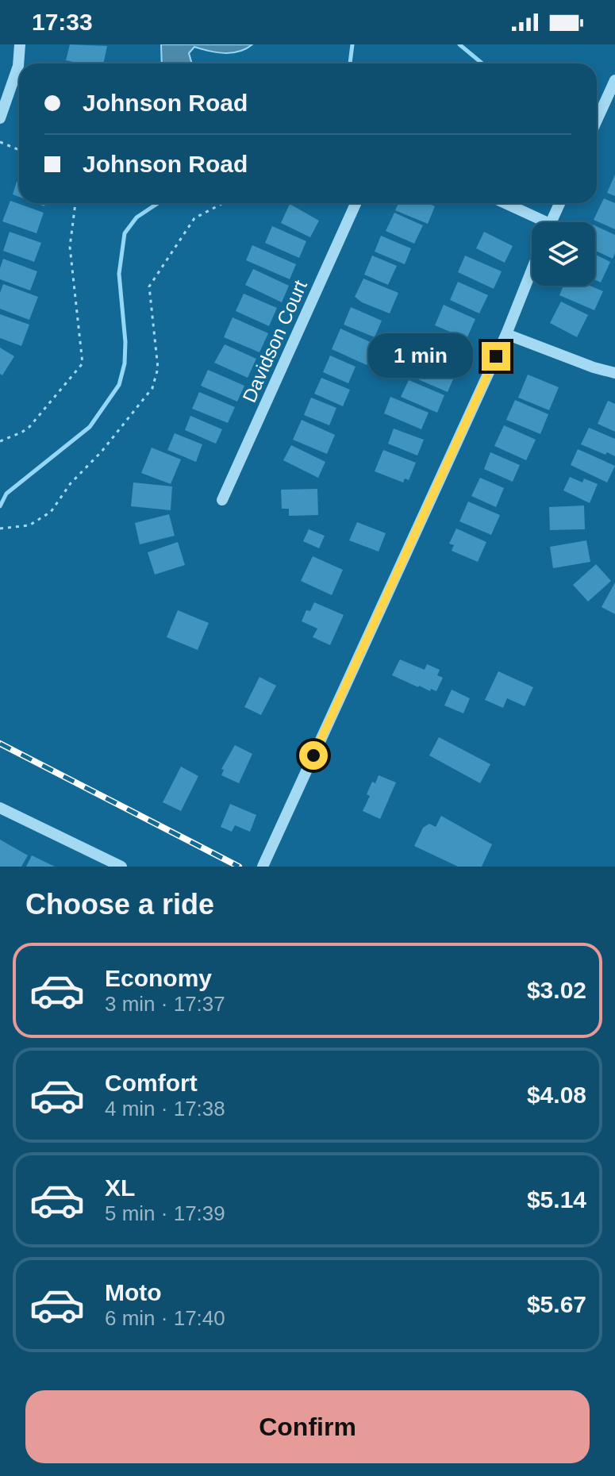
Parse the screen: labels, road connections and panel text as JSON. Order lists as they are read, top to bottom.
{
  "streets": {
    "street": ["Davidson Court"]
  },
  "page": {
    "status": "17:33",
    "banner": ["Johnson Road", "Johnson Road"],
    "bubble": "1 min",
    "heading": "Choose a ride",
    "list": [
      {
        "name": "Economy",
        "note": "3 min · 17:37",
        "value": "$3.02"
      },
      {
        "name": "Comfort",
        "note": "4 min · 17:38",
        "value": "$4.08"
      },
      {
        "name": "XL",
        "note": "5 min · 17:39",
        "value": "$5.14"
      },
      {
        "name": "Moto",
        "note": "6 min · 17:40",
        "value": "$5.67"
      }
    ],
    "buttons": "Confirm"
  }
}
